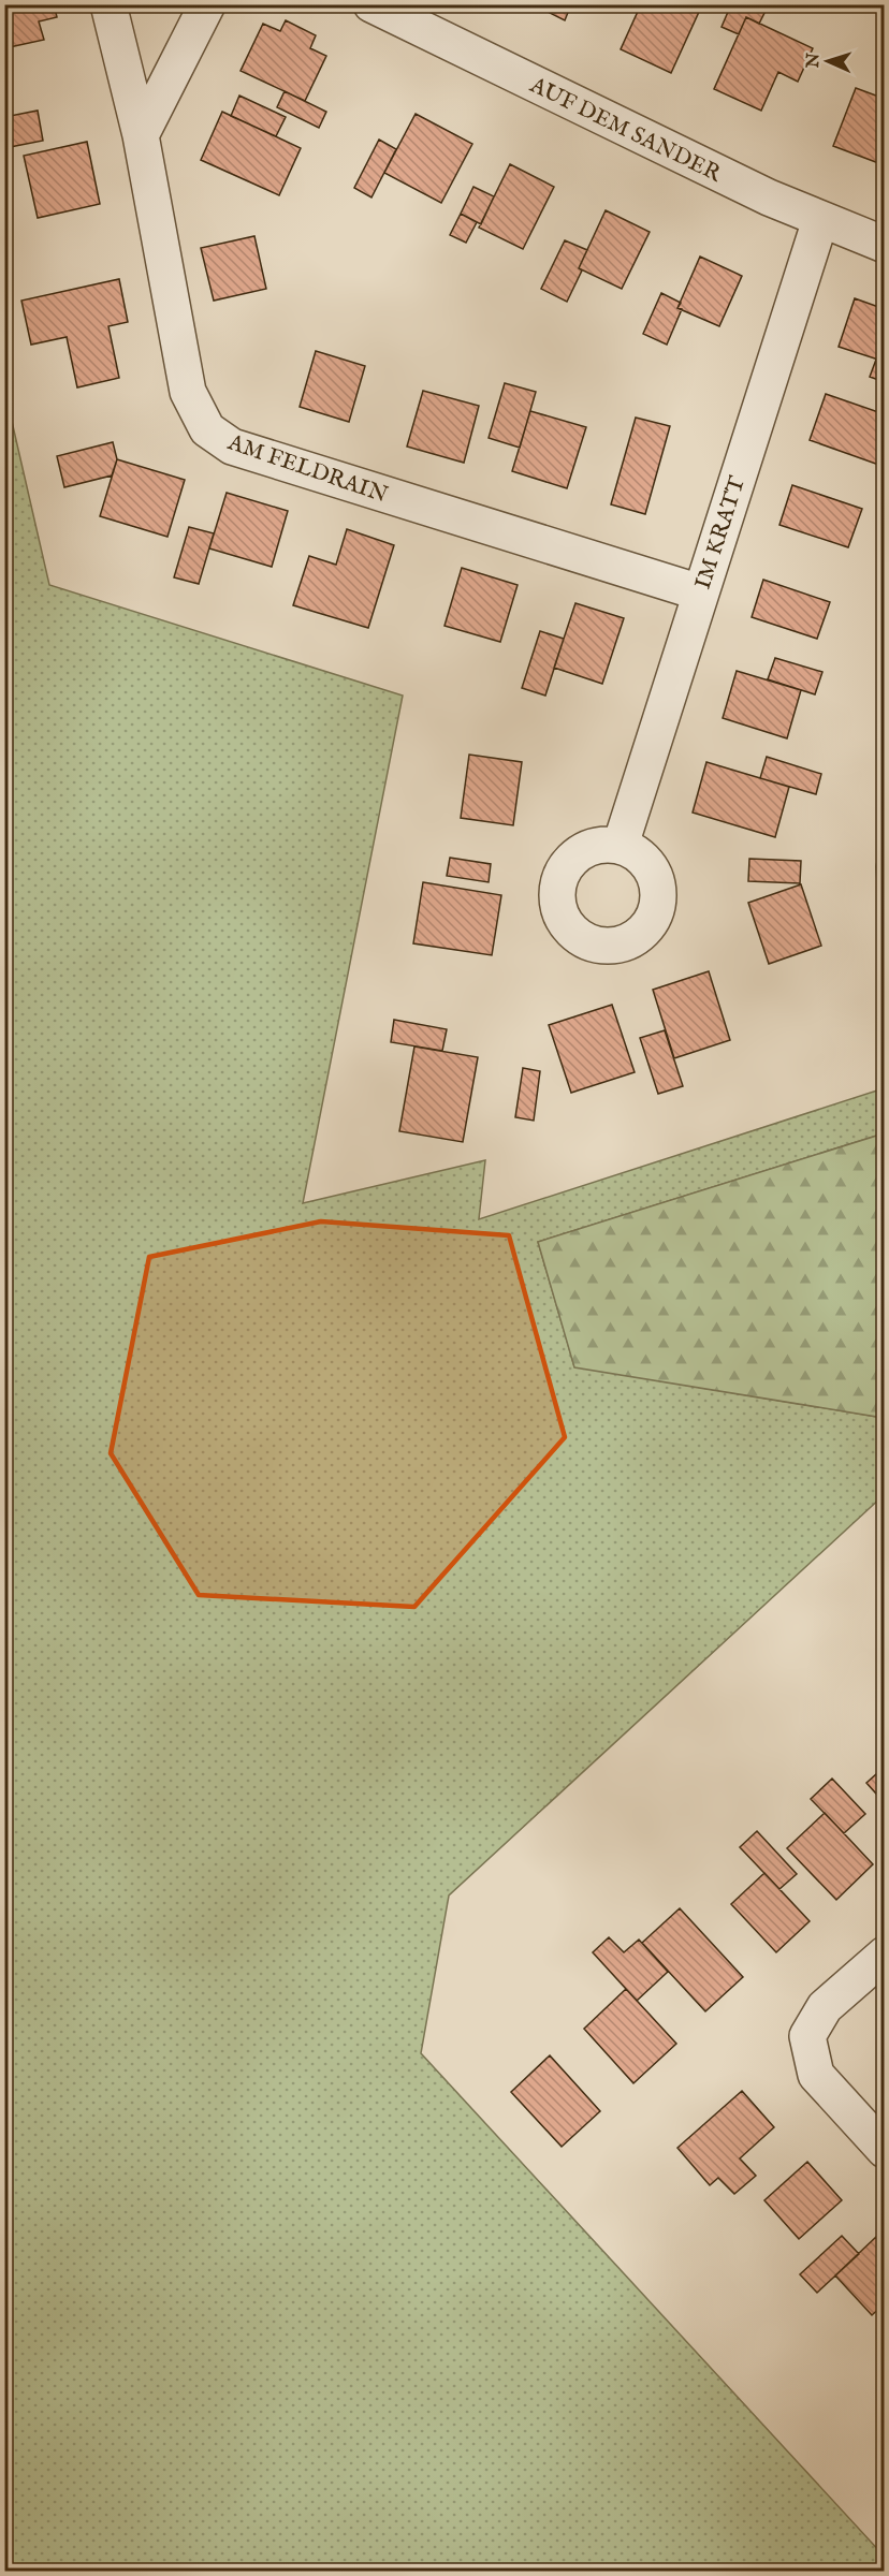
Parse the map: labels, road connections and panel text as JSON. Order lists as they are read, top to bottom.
{
  "streets": {
    "street": ["AUF DEM SANDER", "AM FELDRAIN", "IM KRATT"]
  },
  "crossings": [
    ["AUF DEM SANDER", "IM KRATT"],
    ["AM FELDRAIN", "IM KRATT"]
  ],
  "north": "left"
}
